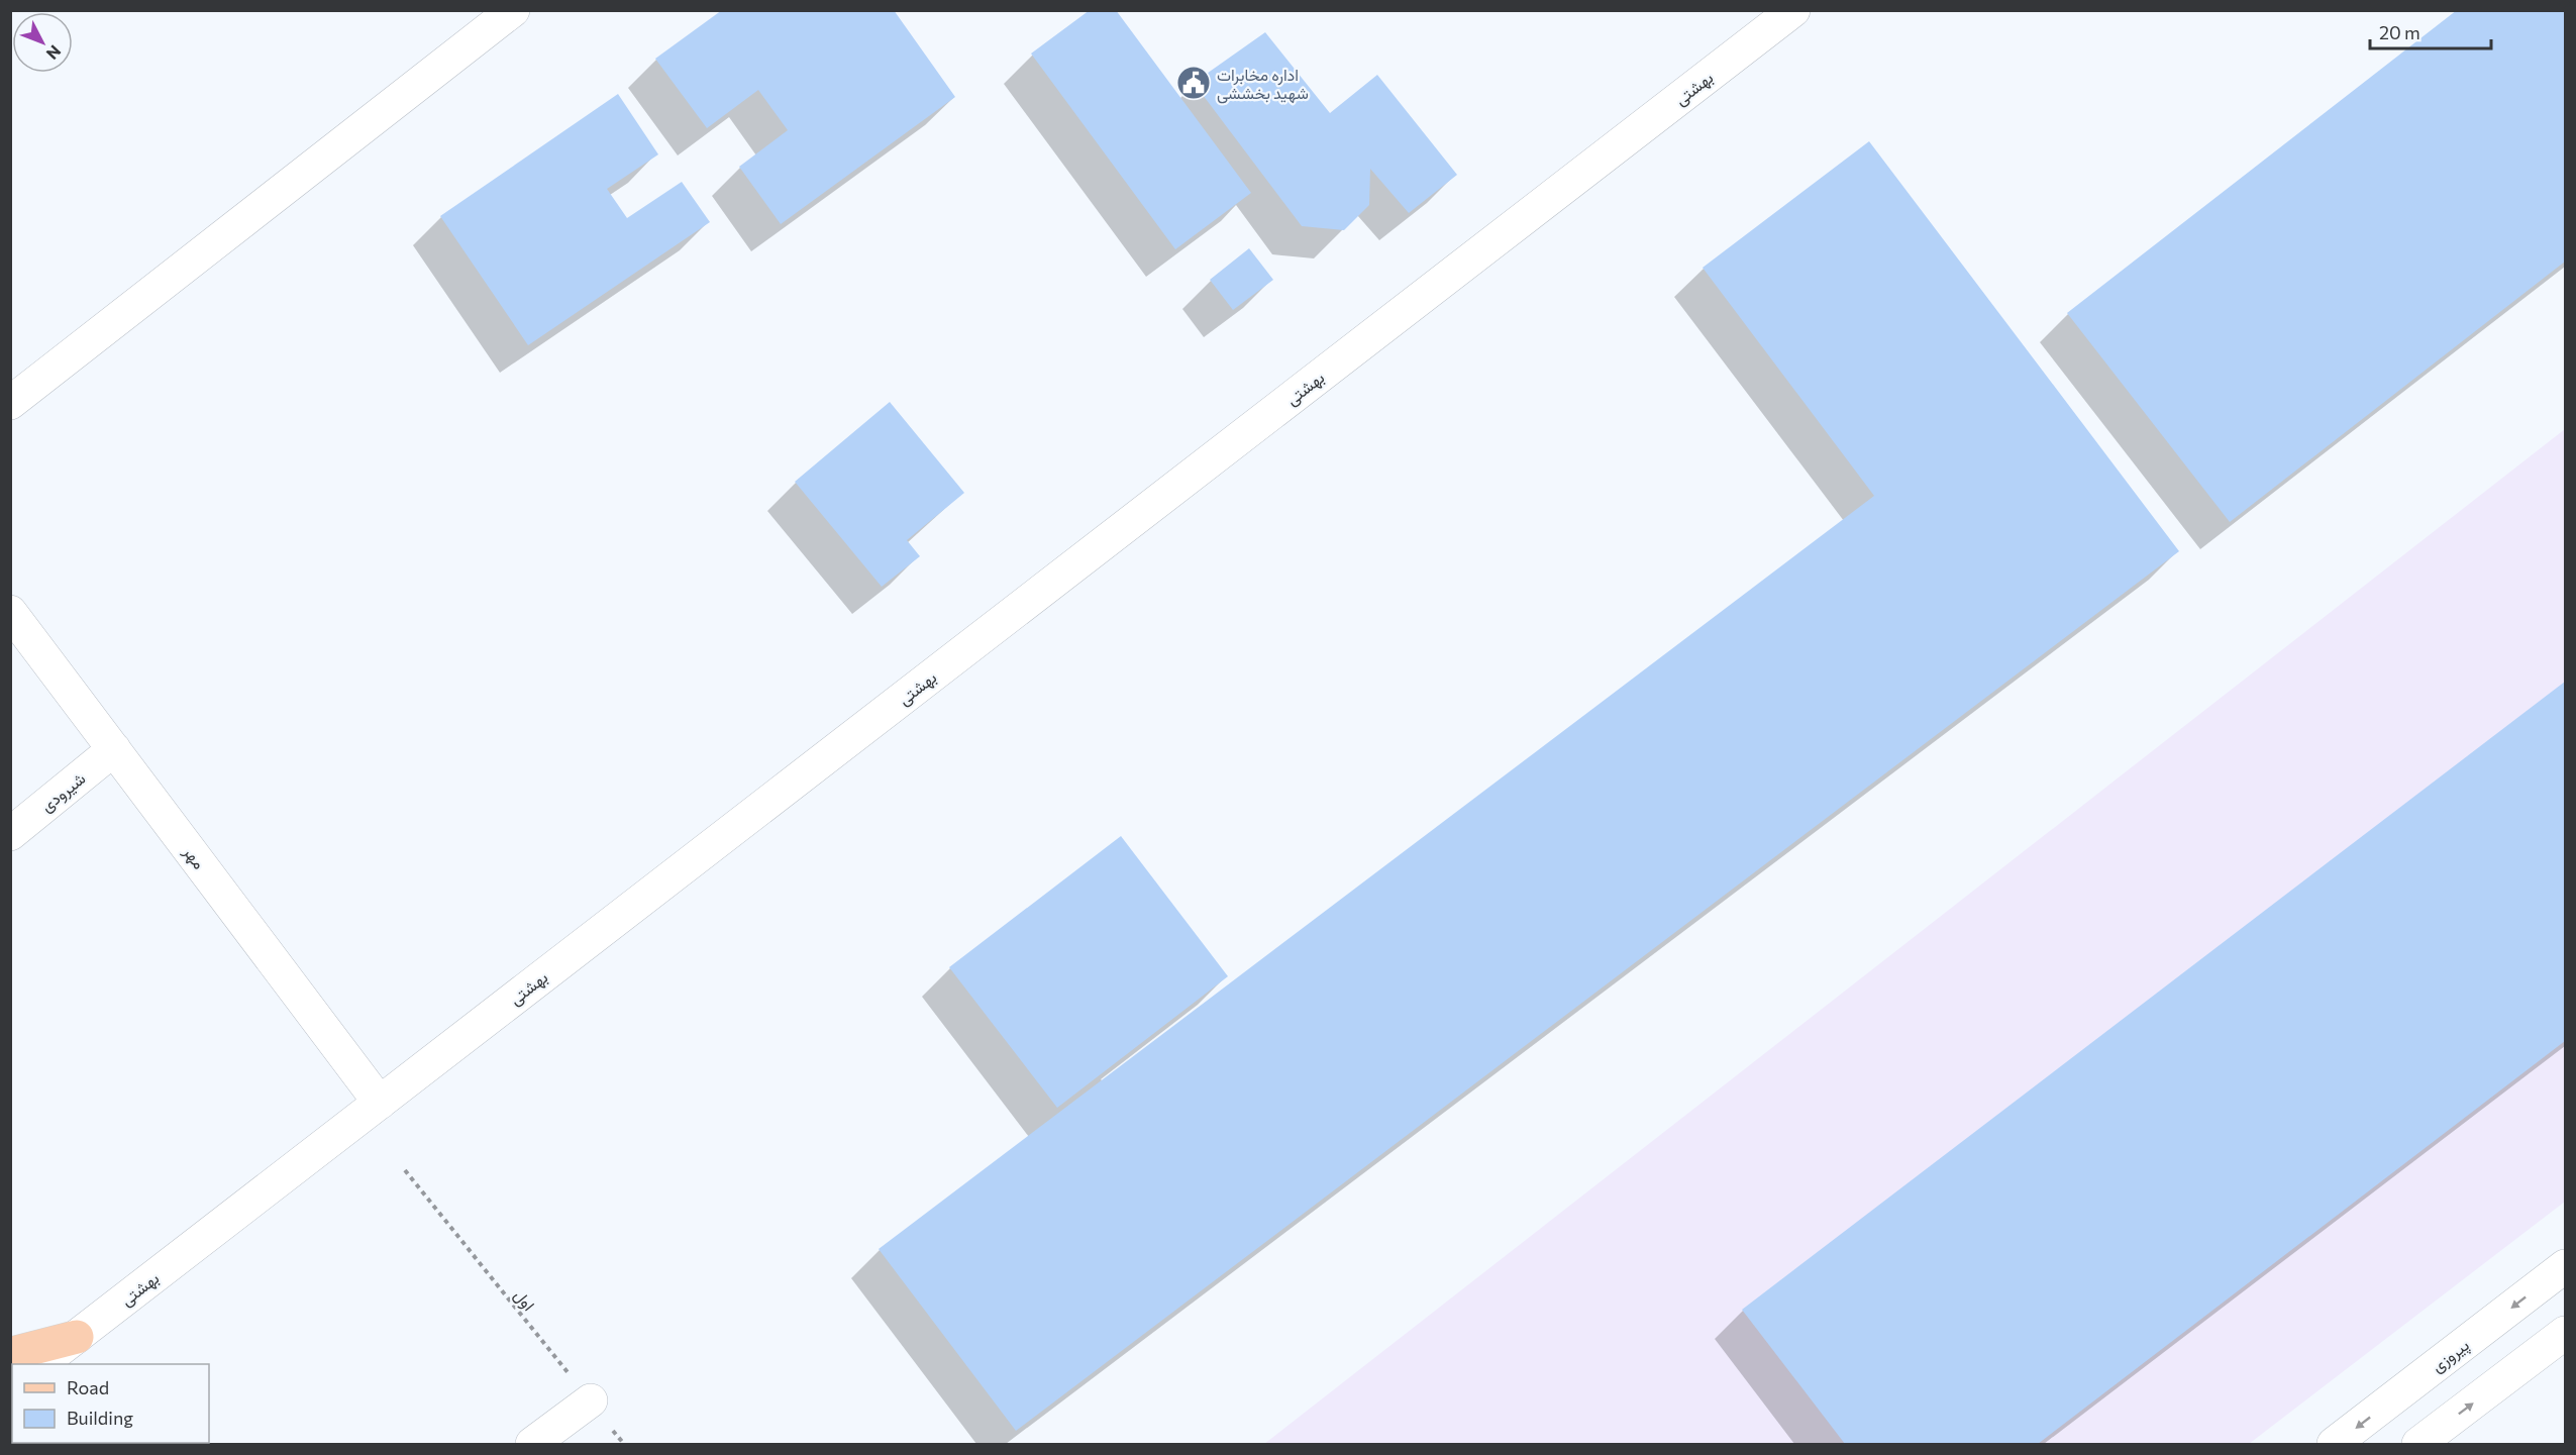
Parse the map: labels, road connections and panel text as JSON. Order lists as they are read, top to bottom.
{
  "streets": {
    "street": [
      "بهشتی",
      "شیرودی",
      "مهر",
      "پیروزی"
    ],
    "path": ["اول"]
  },
  "crossings": [
    ["بهشتی", "مهر"],
    ["شیرودی", "مهر"]
  ],
  "places": {
    "public building": ["اداره مخابرات شهید بخششی"]
  },
  "legend": ["Road", "Building"],
  "scale_bar": "20 m",
  "north": "bottom right"
}
